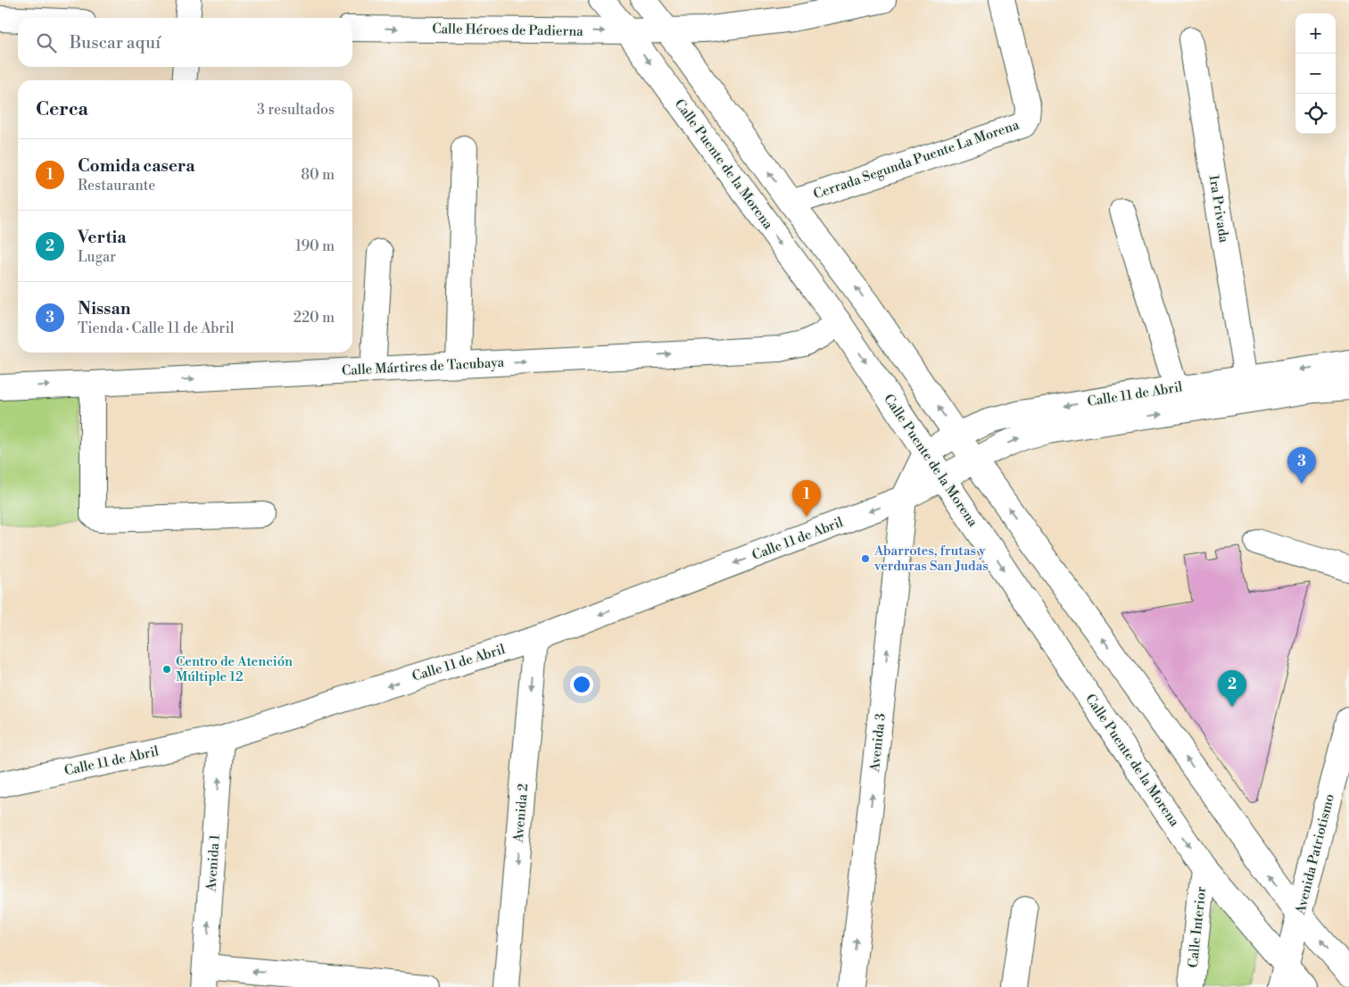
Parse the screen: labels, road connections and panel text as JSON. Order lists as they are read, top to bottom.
{
  "streets": {
    "street": [
      "Calle Héroes de Padierna",
      "Cerrada Segunda Puente La Morena",
      "Calle Puente de la Morena",
      "1ra Privada",
      "Calle Mártires de Tacubaya",
      "Calle 11 de Abril",
      "Avenida 3",
      "Avenida 2",
      "Avenida Patriotismo",
      "Avenida 1",
      "Calle Interior"
    ]
  },
  "crossings": [
    ["Calle Héroes de Padierna", "Calle Puente de la Morena"],
    ["Calle Puente de la Morena", "Calle Mártires de Tacubaya"],
    ["Calle Puente de la Morena", "Calle 11 de Abril"],
    ["Calle Puente de la Morena", "Avenida Patriotismo"],
    ["Calle Puente de la Morena", "Calle Interior"],
    ["1ra Privada", "Calle 11 de Abril"],
    ["Calle 11 de Abril", "Avenida 3"],
    ["Calle 11 de Abril", "Avenida 2"],
    ["Calle 11 de Abril", "Avenida 1"]
  ],
  "one_way": [
    "Calle Héroes de Padierna",
    "Calle Mártires de Tacubaya",
    "Avenida 3",
    "Avenida 2",
    "Avenida 1"
  ],
  "places": ["Abarrotes, frutas y verduras San Judas", "Centro de Atención Múltiple 12"],
  "page": {
    "map_buttons": ["+", "−"],
    "search": "Buscar aquí",
    "heading": ["Cerca", "3 resultados"],
    "list": [
      {
        "mark": "1",
        "name": "Comida casera",
        "note": "Restaurante",
        "value": "80 m"
      },
      {
        "mark": "2",
        "name": "Vertia",
        "note": "Lugar",
        "value": "190 m"
      },
      {
        "mark": "3",
        "name": "Nissan",
        "note": "Tienda · Calle 11 de Abril",
        "value": "220 m"
      }
    ],
    "pins": ["3", "1", "2"]
  }
}
